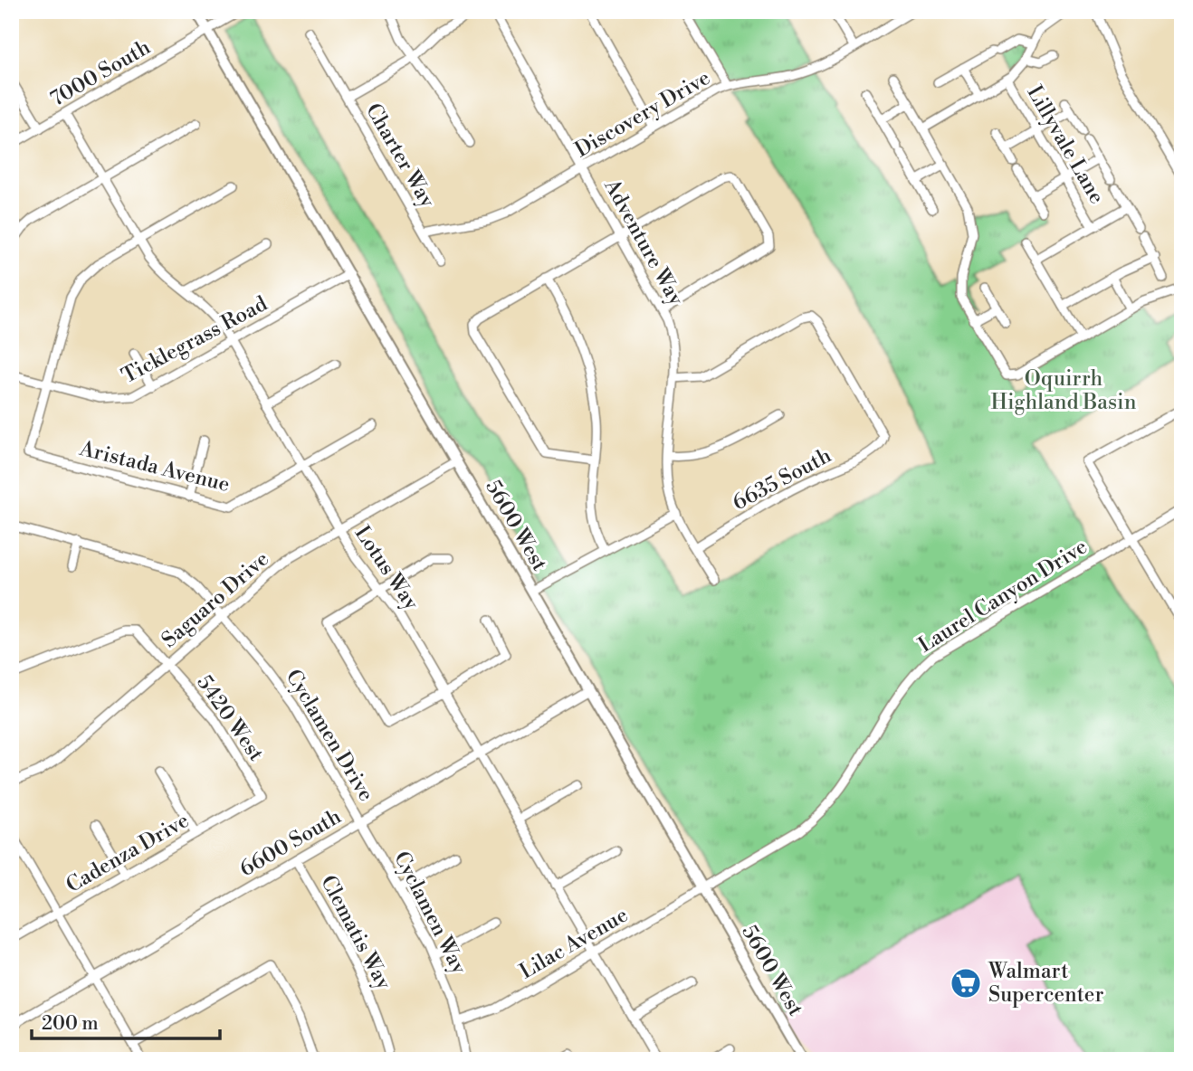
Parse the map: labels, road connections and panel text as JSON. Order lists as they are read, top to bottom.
{
  "streets": {
    "main road": ["5600 West"],
    "street": [
      "7000 South",
      "Discovery Drive",
      "Lillyvale Lane",
      "Charter Way",
      "Adventure Way",
      "Ticklegrass Road",
      "Aristada Avenue",
      "6635 South",
      "Lotus Way",
      "Laurel Canyon Drive",
      "Saguaro Drive",
      "5420 West",
      "Cyclamen Drive",
      "6600 South",
      "Cadenza Drive",
      "Cyclamen Way",
      "Clematis Way",
      "Lilac Avenue"
    ]
  },
  "crossings": [
    ["7000 South", "5600 West"],
    ["7000 South", "Lotus Way"],
    ["Discovery Drive", "Charter Way"],
    ["Discovery Drive", "Adventure Way"],
    ["Adventure Way", "6635 South"],
    ["Ticklegrass Road", "Aristada Avenue"],
    ["Ticklegrass Road", "5600 West"],
    ["Ticklegrass Road", "Lotus Way"],
    ["Aristada Avenue", "Lotus Way"],
    ["5600 West", "Laurel Canyon Drive"],
    ["5600 West", "Saguaro Drive"],
    ["5600 West", "6600 South"],
    ["5600 West", "Lilac Avenue"],
    ["Lotus Way", "Saguaro Drive"],
    ["Lotus Way", "6600 South"],
    ["Lotus Way", "Lilac Avenue"],
    ["Laurel Canyon Drive", "Lilac Avenue"],
    ["Saguaro Drive", "5420 West"],
    ["Saguaro Drive", "Cyclamen Drive"],
    ["5420 West", "Cadenza Drive"],
    ["Cyclamen Drive", "6600 South"],
    ["Cyclamen Drive", "Cyclamen Way"],
    ["6600 South", "Cyclamen Way"],
    ["6600 South", "Clematis Way"],
    ["Cyclamen Way", "Lilac Avenue"]
  ],
  "parks": ["Oquirrh Highland Basin"],
  "places": {
    "supermarket": ["Walmart Supercenter"]
  },
  "scale_bar": "200 m"
}
